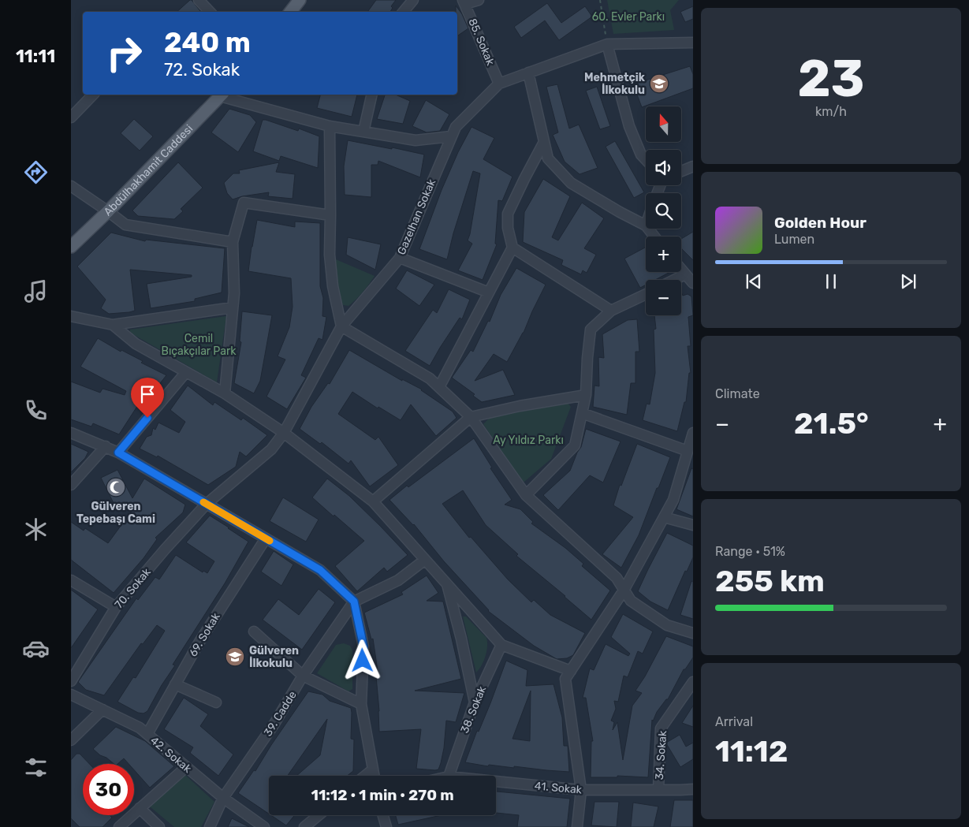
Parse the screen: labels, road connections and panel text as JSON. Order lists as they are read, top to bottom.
{
  "streets": {
    "main road": ["Abdülhakhamit Caddesi"],
    "street": [
      "85. Sokak",
      "Gazelhan Sokak",
      "70. Sokak",
      "69. Sokak",
      "38. Sokak",
      "39. Cadde",
      "42. Sokak",
      "34. Sokak",
      "41. Sokak"
    ]
  },
  "crossings": [
    ["85. Sokak", "Gazelhan Sokak"],
    ["Gazelhan Sokak", "70. Sokak"],
    ["69. Sokak", "42. Sokak"],
    ["39. Cadde", "42. Sokak"],
    ["34. Sokak", "41. Sokak"]
  ],
  "parks": ["60. Evler Parkı", "Cemil Bıçakçılar Park", "Ay Yıldız Parkı"],
  "places": {
    "school or university": ["Mehmetçik İlkokulu", "Gülveren İlkokulu"],
    "mosque": ["Gülveren Tepebaşı Cami"]
  },
  "north": "top",
  "page": {
    "tabs": "11:11",
    "tile": [
      ["23", "km/h"],
      "Climate",
      ["Range · 51%", "255 km"],
      ["Arrival", "11:12"]
    ],
    "turn": ["240 m", "72. Sokak"],
    "map_buttons": ["+", "−"],
    "song": ["Golden Hour", "Lumen"],
    "heat": ["−", "21.5°", "+"],
    "limit": "30",
    "trip": "11:12 · 1 min · 270 m"
  }
}
